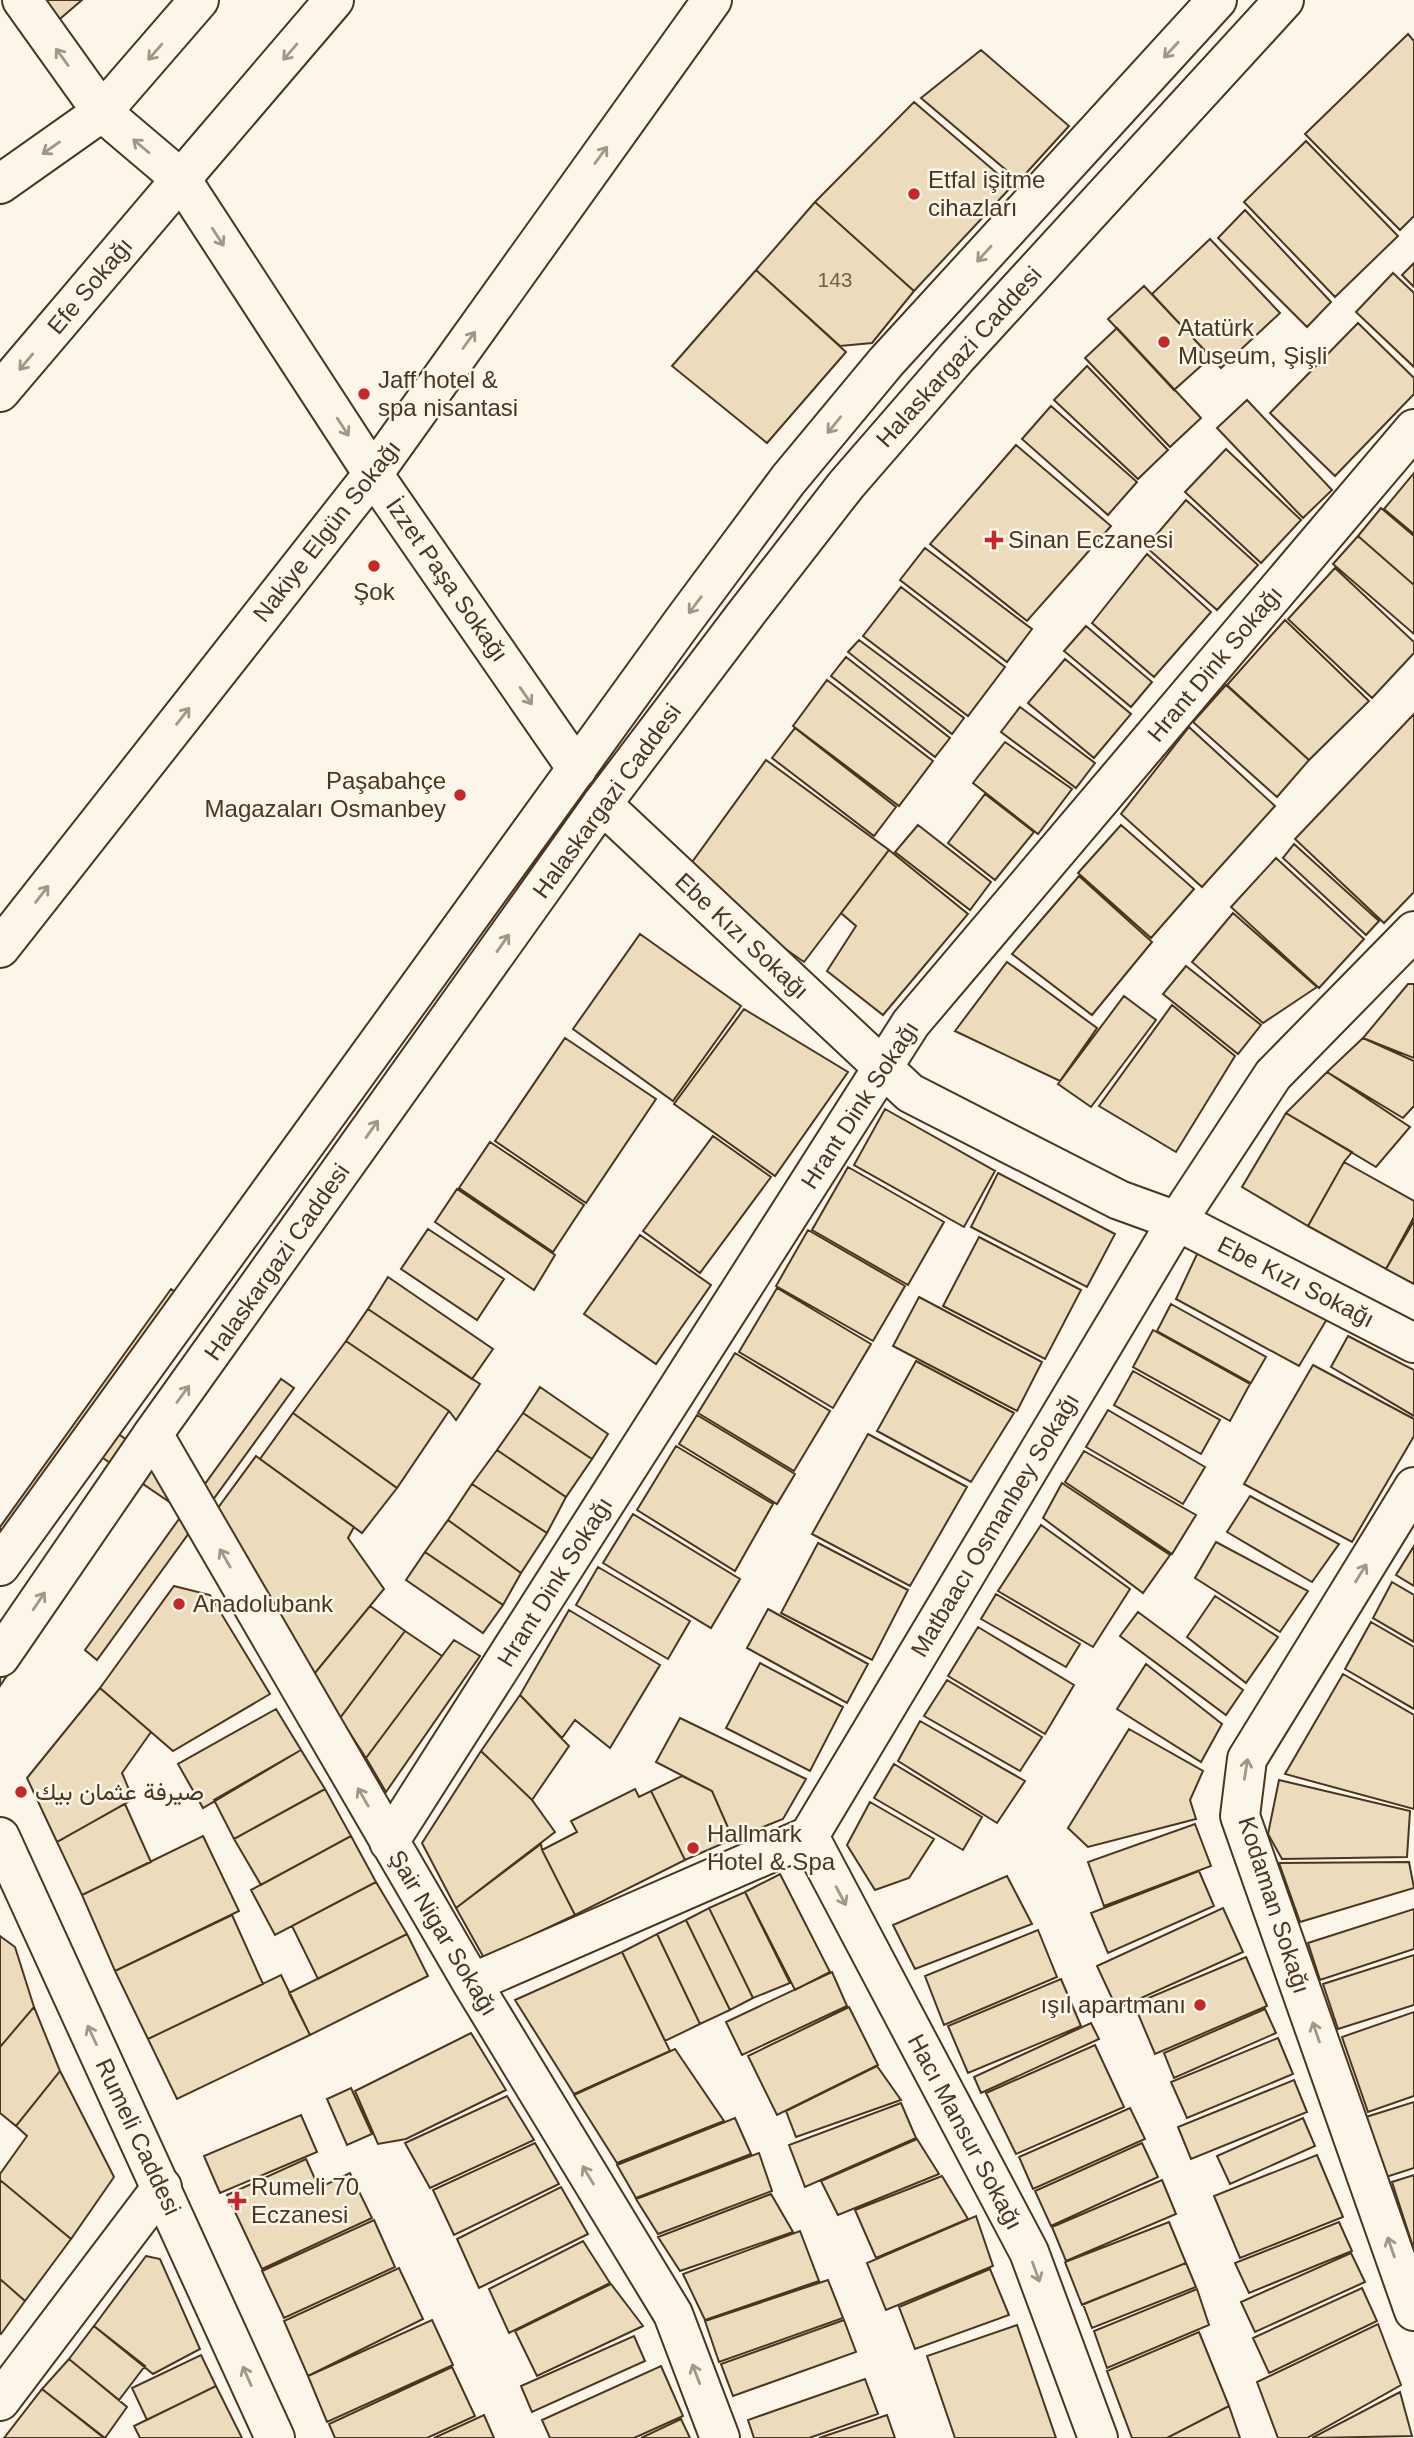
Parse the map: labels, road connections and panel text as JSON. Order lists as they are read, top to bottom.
{
  "streets": {
    "street": [
      "Efe Sokağı",
      "Halaskargazi Caddesi",
      "Nakiye Elgün Sokağı",
      "İzzet Paşa Sokağı",
      "Hrant Dink Sokağı",
      "Ebe Kızı Sokağı",
      "Matbaacı Osmanbey Sokağı",
      "Kodaman Sokağı",
      "Şair Nigar Sokağı",
      "Hacı Mansur Sokağı",
      "Rumeli Caddesi"
    ]
  },
  "crossings": [
    ["Efe Sokağı", "İzzet Paşa Sokağı"],
    ["Halaskargazi Caddesi", "İzzet Paşa Sokağı"],
    ["Halaskargazi Caddesi", "Ebe Kızı Sokağı"],
    ["Halaskargazi Caddesi", "Şair Nigar Sokağı"],
    ["Nakiye Elgün Sokağı", "İzzet Paşa Sokağı"],
    ["İzzet Paşa Sokağı", "Ebe Kızı Sokağı"],
    ["Hrant Dink Sokağı", "Ebe Kızı Sokağı"],
    ["Hrant Dink Sokağı", "Şair Nigar Sokağı"],
    ["Ebe Kızı Sokağı", "Matbaacı Osmanbey Sokağı"],
    ["Matbaacı Osmanbey Sokağı", "Hacı Mansur Sokağı"]
  ],
  "one_way": [
    "Nakiye Elgün Sokağı",
    "Kodaman Sokağı",
    "Şair Nigar Sokağı",
    "Hacı Mansur Sokağı",
    "Rumeli Caddesi"
  ],
  "places": {
    "other": [
      "Etfal işitme cihazları",
      "Atatürk Museum, Şişli",
      "Jaff hotel & spa nisantasi",
      "Şok",
      "Paşabahçe Magazaları Osmanbey",
      "Anadolubank",
      "صيرفة عثمان بيك",
      "Hallmark Hotel & Spa",
      "ışıl apartmanı"
    ],
    "health": ["Sinan Eczanesi", "Rumeli 70 Eczanesi"]
  },
  "house_numbers": ["143"]
}
